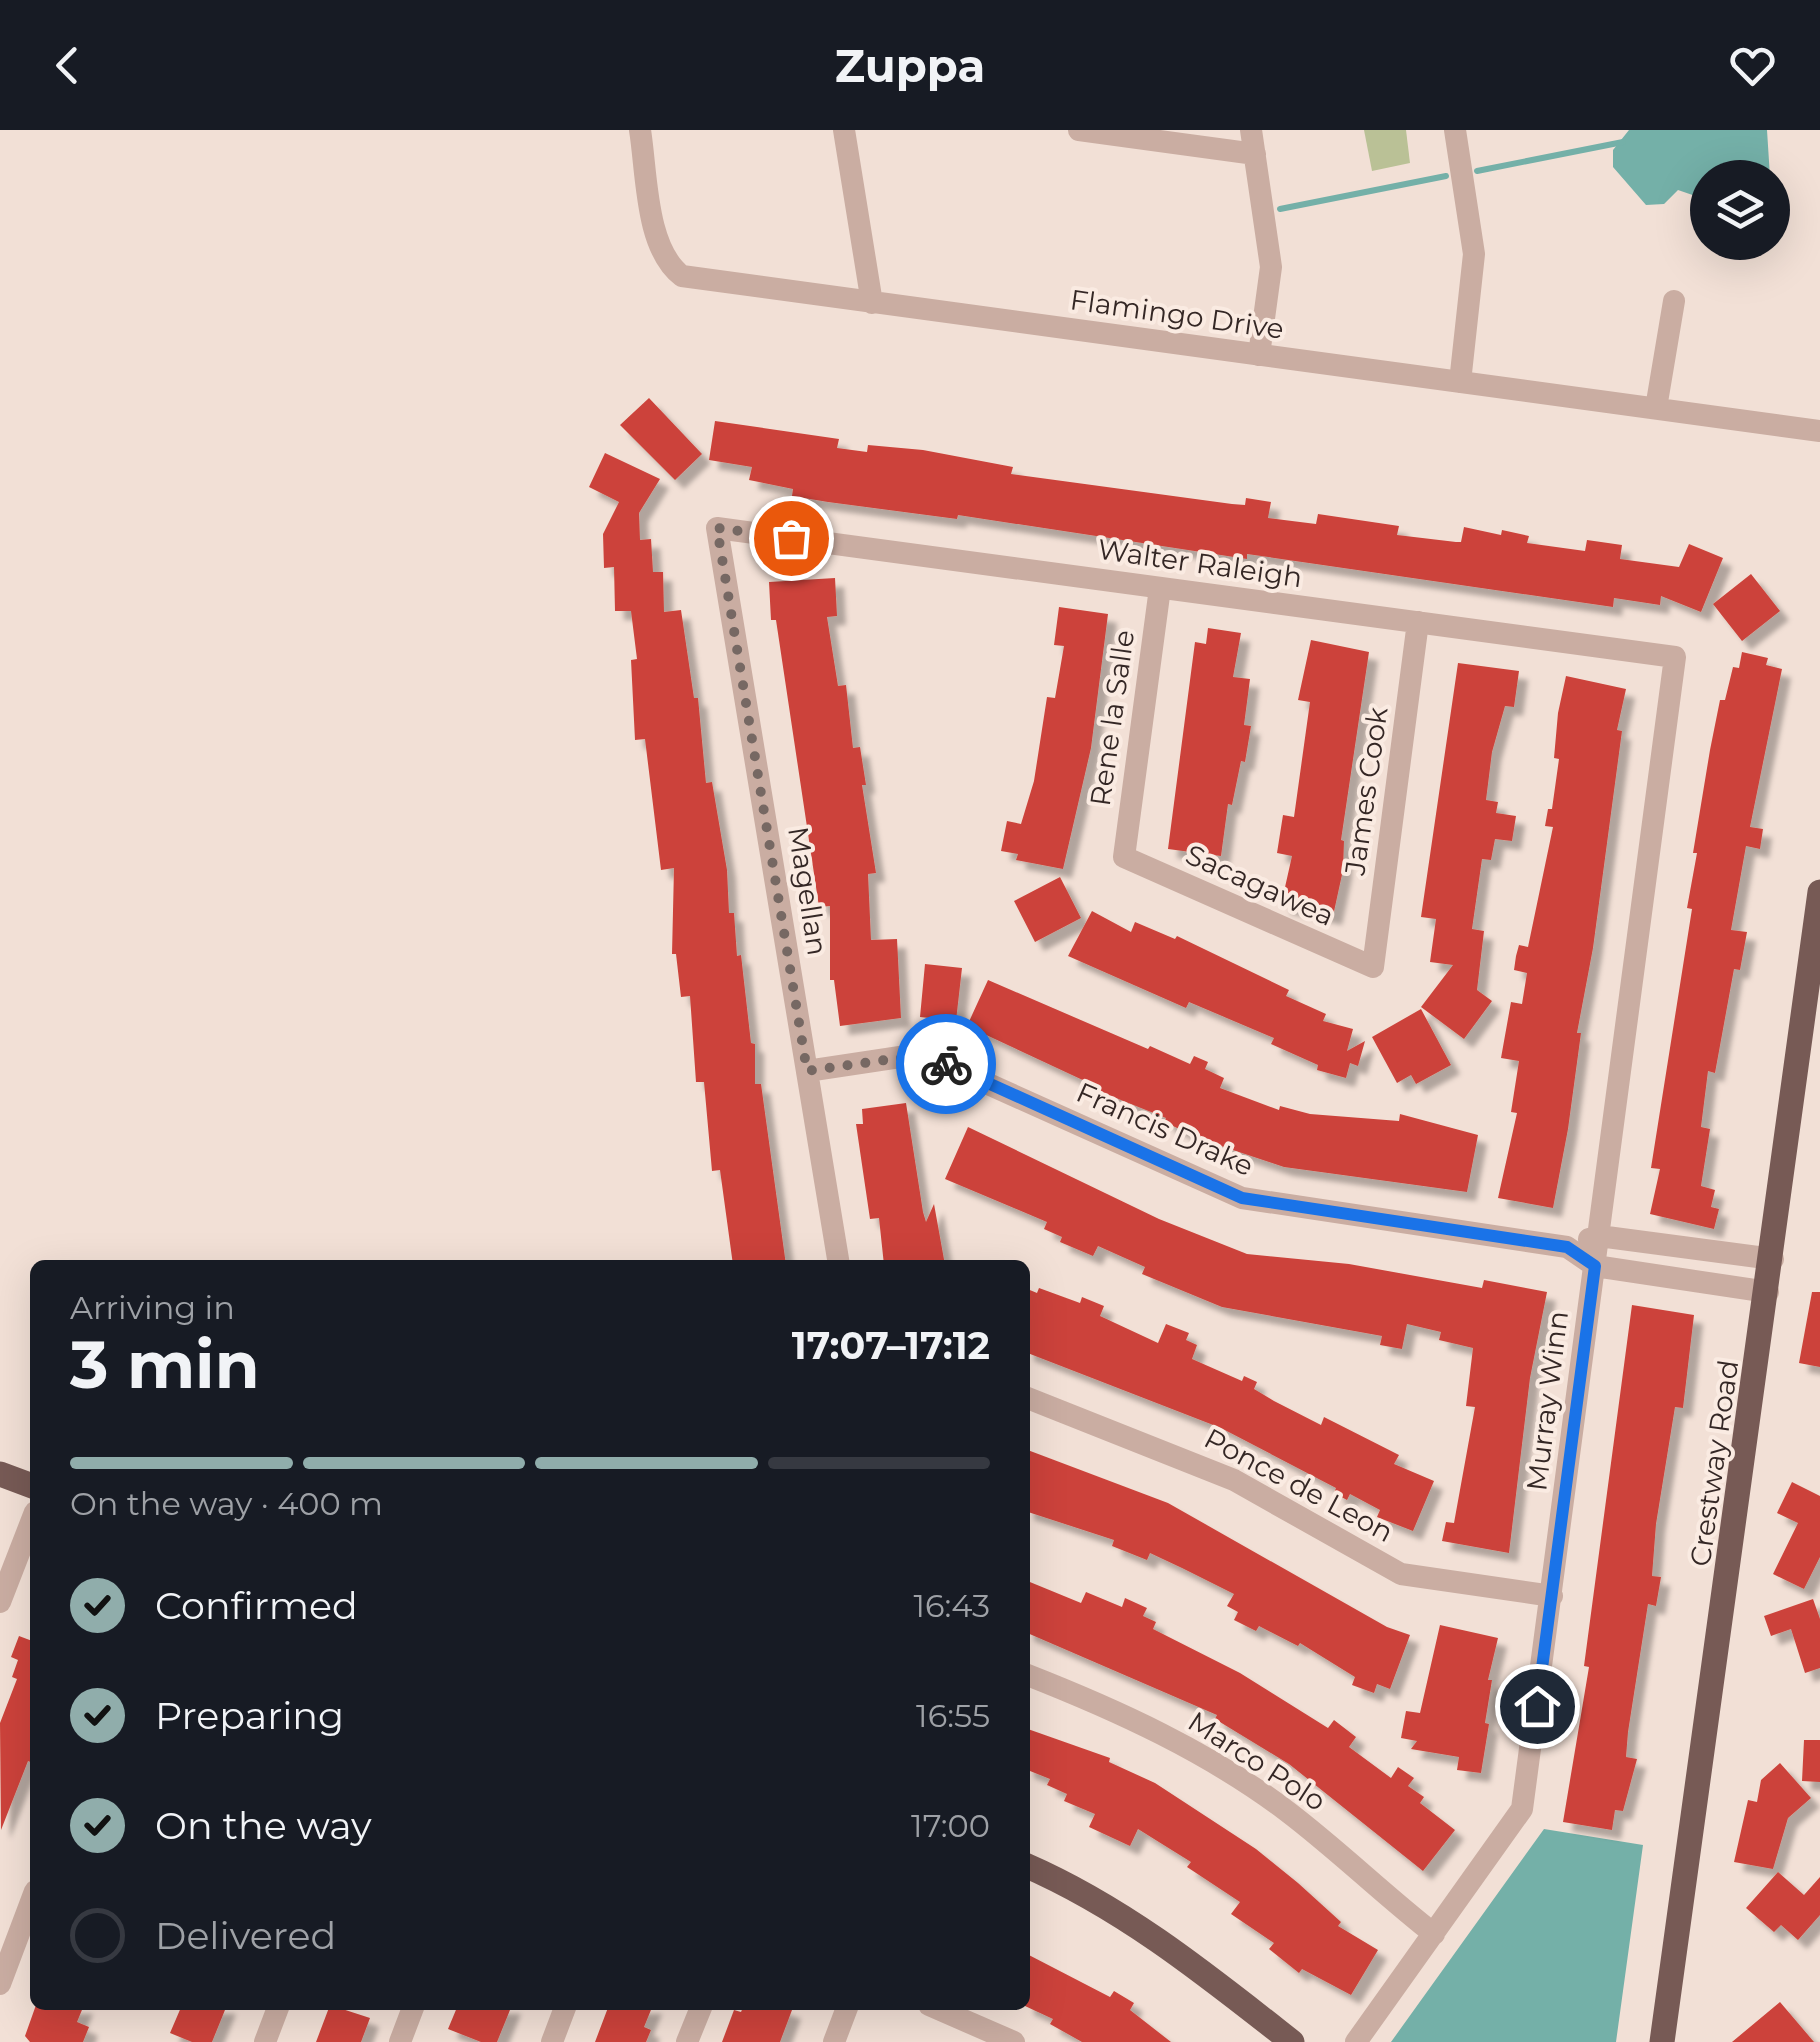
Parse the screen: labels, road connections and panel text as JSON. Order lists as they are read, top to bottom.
{
  "streets": {
    "main road": ["Crestway Road"],
    "street": [
      "Flamingo Drive",
      "Walter Raleigh",
      "Rene la Salle",
      "James Cook",
      "Sacagawea",
      "Magellan",
      "Francis Drake",
      "Murray Winn",
      "Ponce de Leon",
      "Marco Polo"
    ]
  },
  "crossings": [
    ["Walter Raleigh", "Rene la Salle"],
    ["Walter Raleigh", "James Cook"],
    ["Walter Raleigh", "Magellan"],
    ["Walter Raleigh", "Murray Winn"],
    ["Rene la Salle", "Sacagawea"],
    ["James Cook", "Sacagawea"],
    ["Magellan", "Francis Drake"],
    ["Francis Drake", "Murray Winn"],
    ["Francis Drake", "Crestway Road"],
    ["Murray Winn", "Ponce de Leon"],
    ["Murray Winn", "Marco Polo"]
  ],
  "page": {
    "header": "Zuppa",
    "heading": ["3 min", "Arriving in", "17:07–17:12"],
    "bar": "On the way · 400 m",
    "list": [
      ["Confirmed", "16:43"],
      ["Preparing", "16:55"],
      ["On the way", "17:00"],
      "Delivered"
    ]
  }
}
